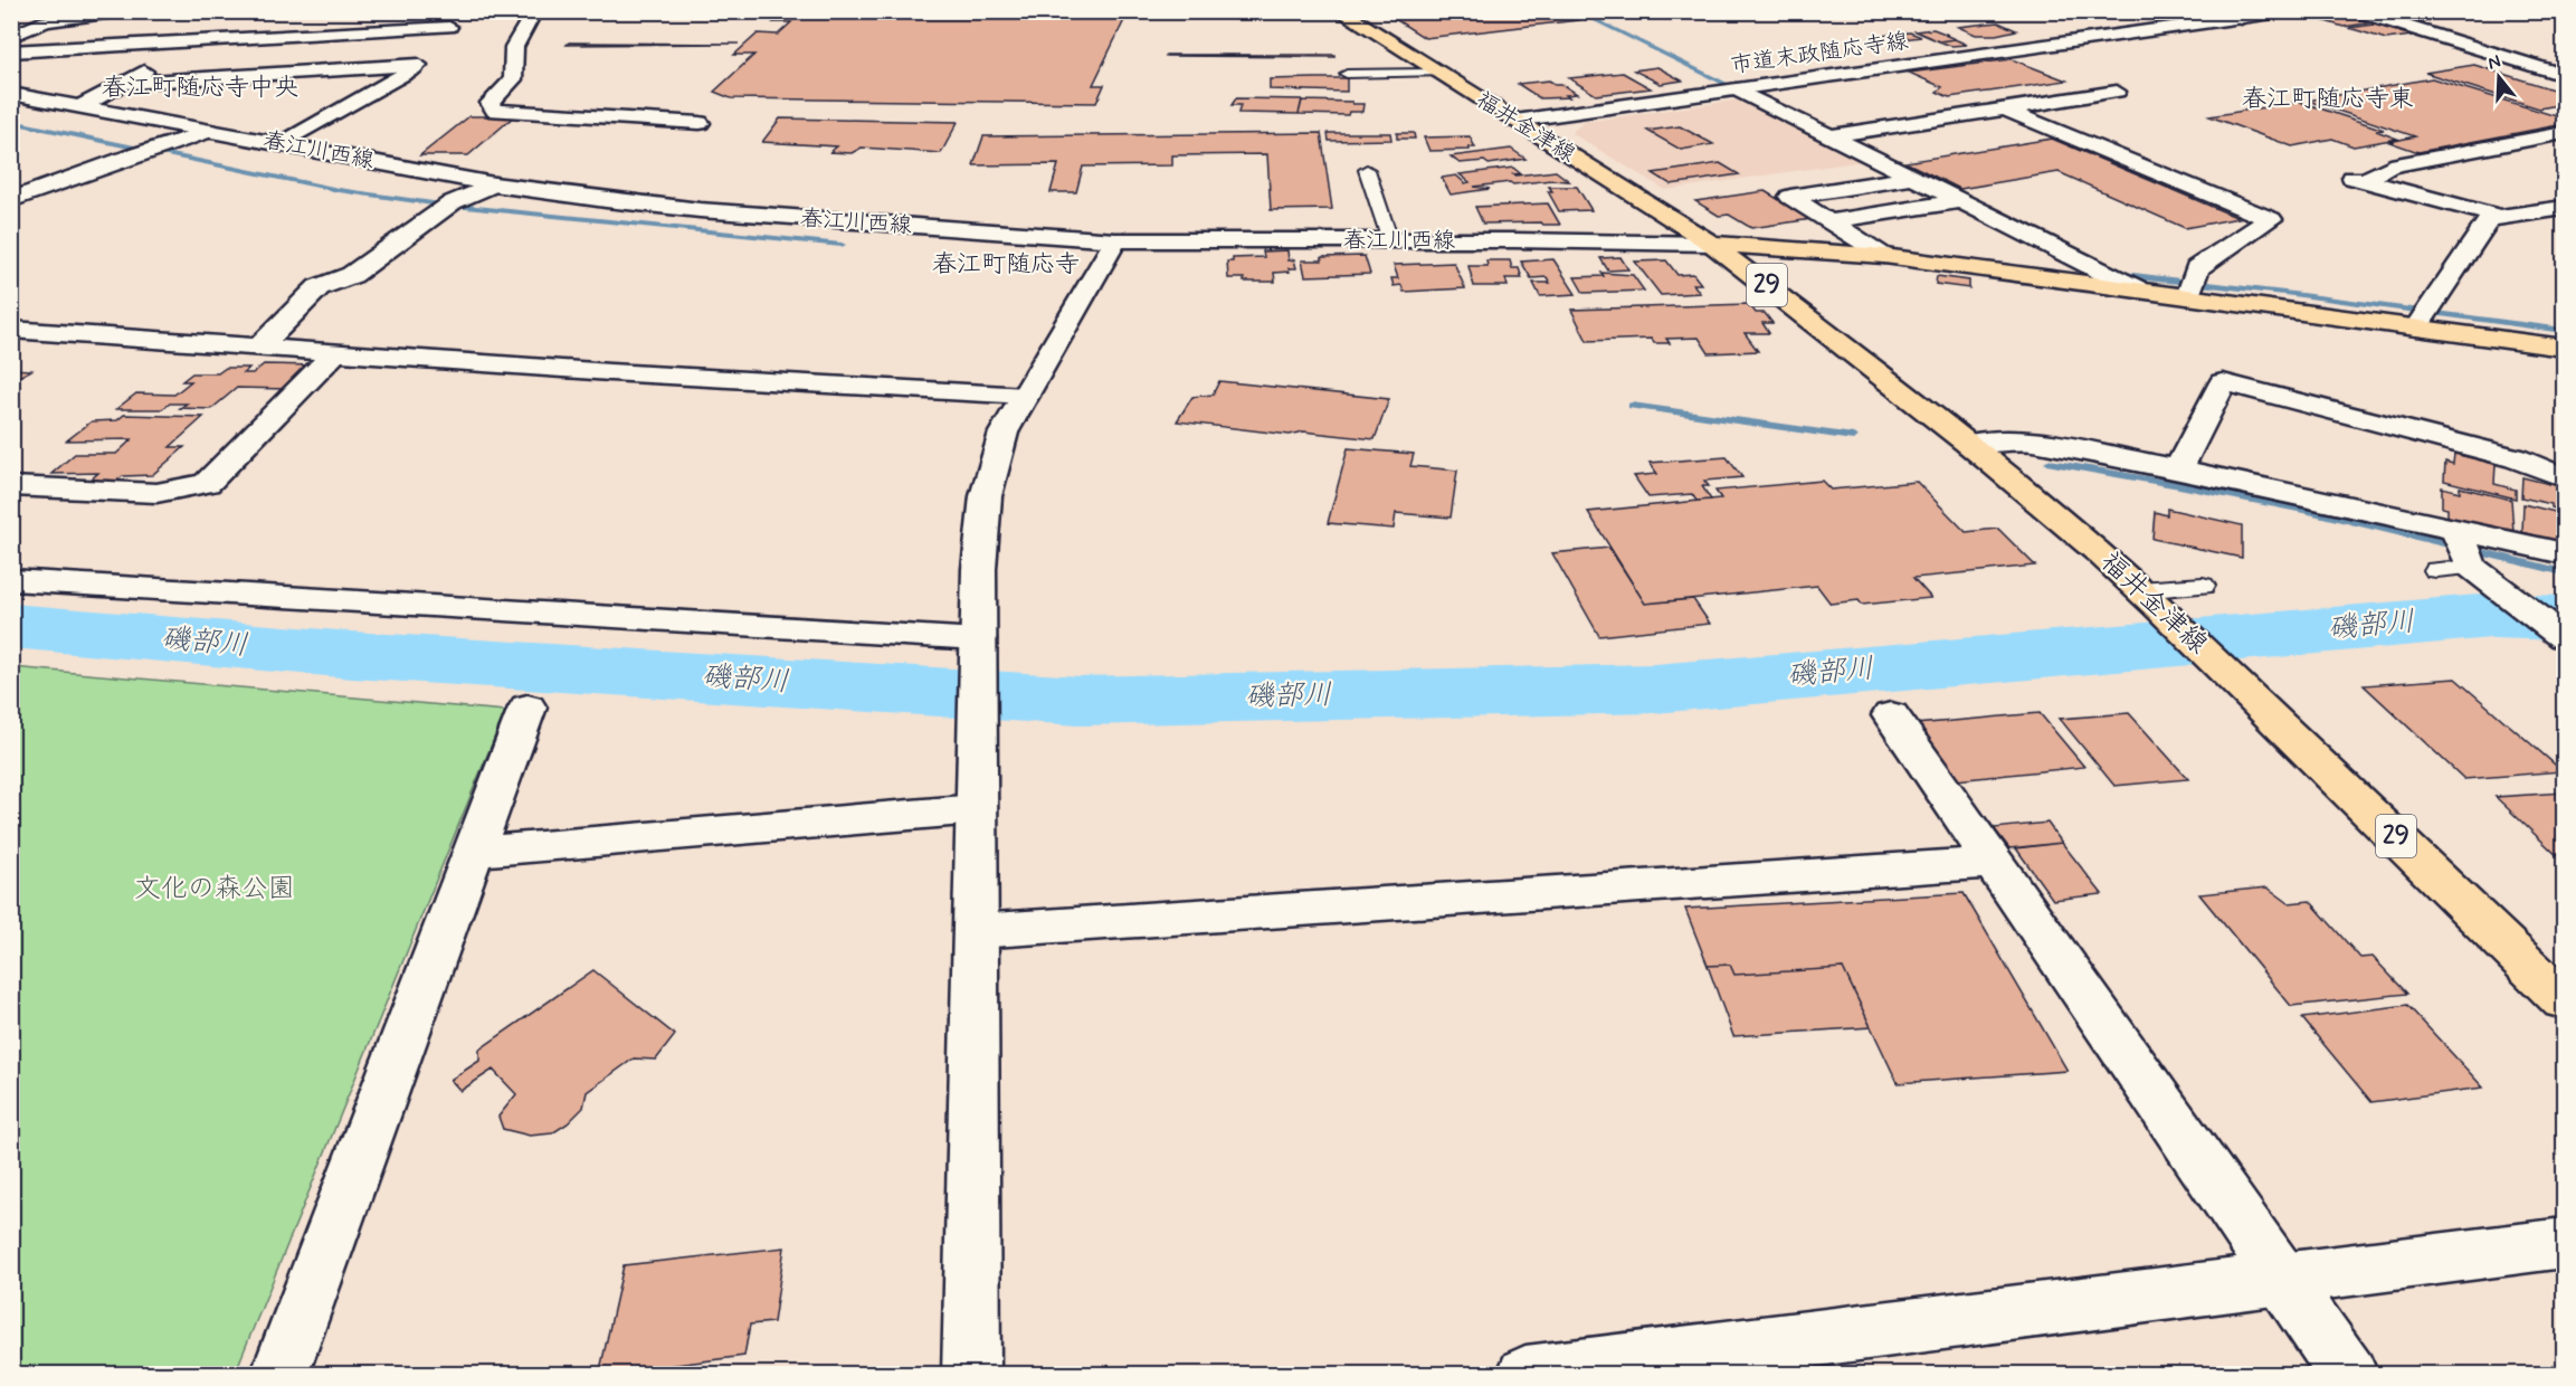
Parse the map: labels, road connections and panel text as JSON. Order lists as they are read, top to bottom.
{
  "streets": {
    "main road": ["福井金津線", "29"],
    "street": ["市道末政随応寺線", "春江川西線"]
  },
  "crossings": [
    ["市道末政随応寺線", "福井金津線"],
    ["福井金津線", "春江川西線"]
  ],
  "districts": ["春江町随応寺中央", "春江町随応寺東", "春江町随応寺"],
  "water": ["磯部川"],
  "parks": ["文化の森公園"],
  "north": "top"
}
